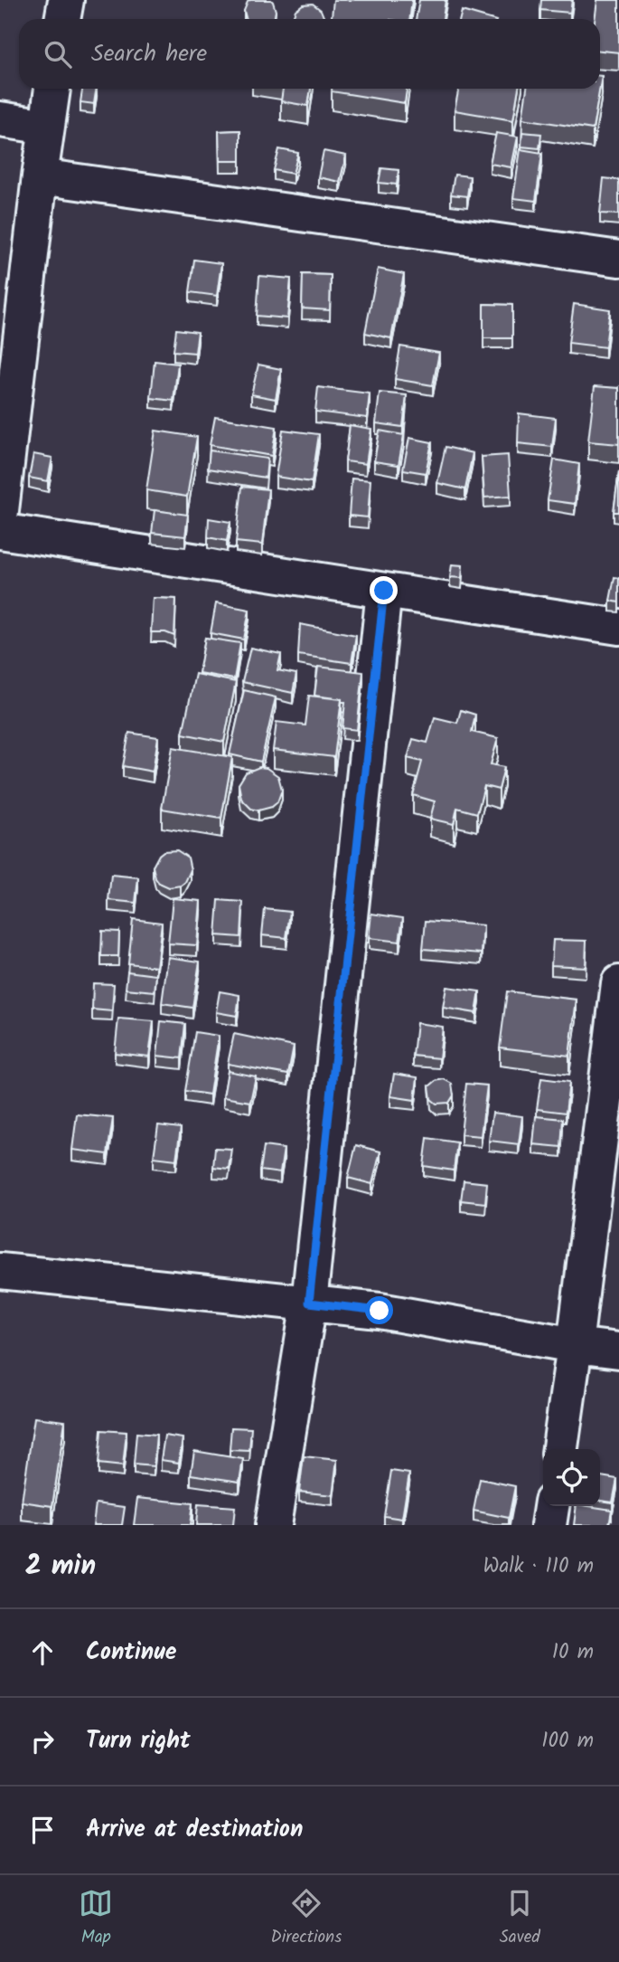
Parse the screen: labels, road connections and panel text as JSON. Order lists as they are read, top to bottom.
{
  "page": {
    "search": "Search here",
    "heading": ["2 min", "Walk · 110 m"],
    "list": [
      ["Continue", "10 m"],
      ["Turn right", "100 m"],
      "Arrive at destination"
    ],
    "nav": ["Map", "Directions", "Saved"]
  }
}
